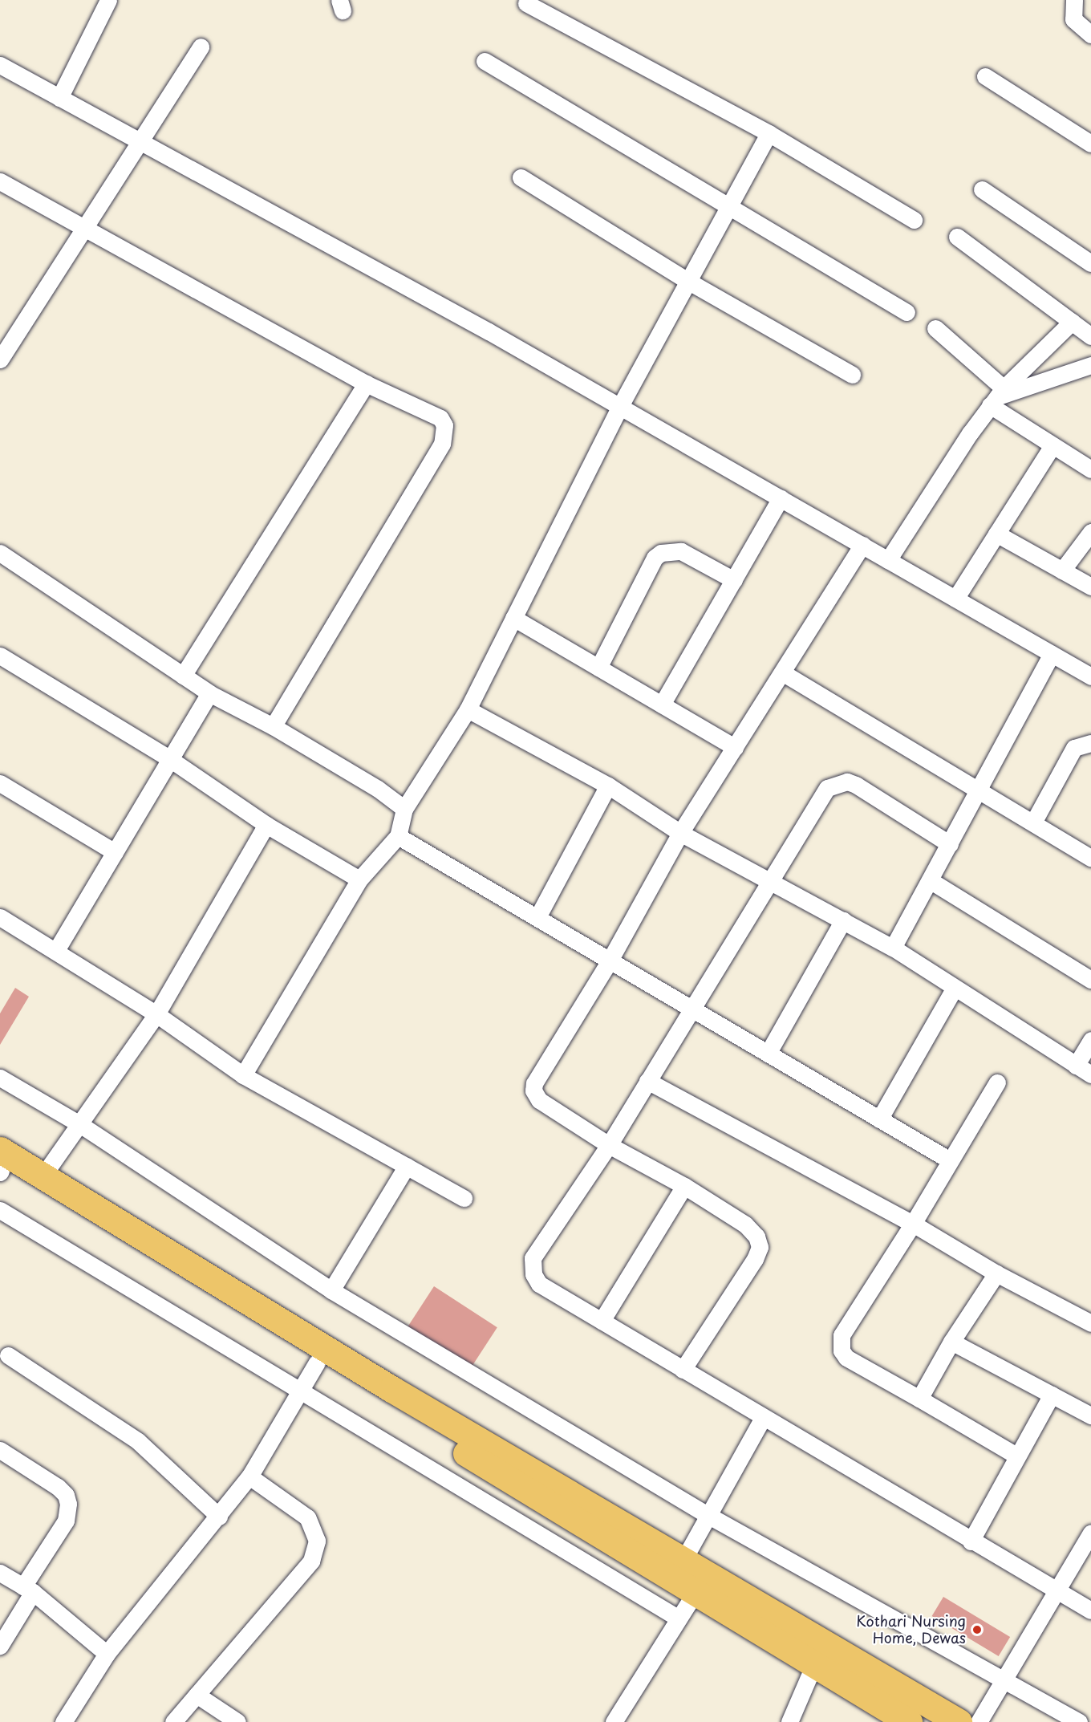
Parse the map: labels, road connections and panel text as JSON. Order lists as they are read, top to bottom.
{
  "places": ["Kothari Nursing Home, Dewas"]
}
